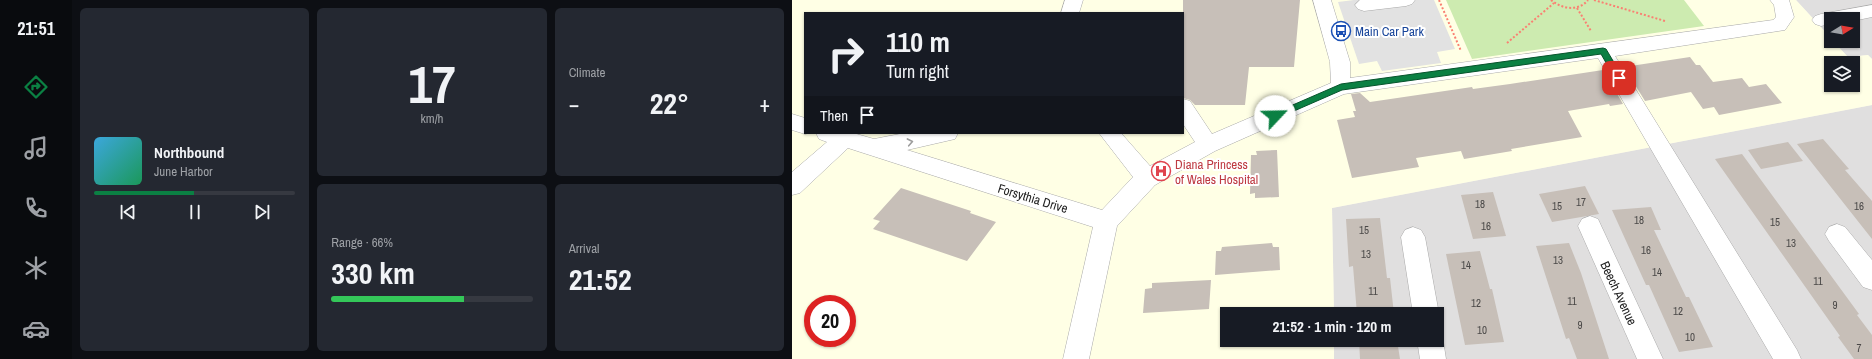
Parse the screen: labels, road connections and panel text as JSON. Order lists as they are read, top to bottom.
{
  "streets": {
    "street": ["Forsythia Drive", "Beech Avenue"]
  },
  "places": {
    "bus stop": ["Main Car Park"],
    "hospital": ["Diana Princess of Wales Hospital"]
  },
  "house_numbers": [
    "17",
    "18",
    "15",
    "16",
    "18",
    "15",
    "16",
    "15",
    "13",
    "16",
    "13",
    "13",
    "14",
    "14",
    "11",
    "11",
    "11",
    "12",
    "9",
    "12",
    "9",
    "10",
    "10",
    "7"
  ],
  "north": "right",
  "page": {
    "tabs": "21:51",
    "tile": [
      ["17", "km/h"],
      "Climate",
      ["Range · 66%", "330 km"],
      ["Arrival", "21:52"]
    ],
    "turn": ["110 m", "Turn right"],
    "heat": ["−", "22°", "+"],
    "then": "Then",
    "song": ["Northbound", "June Harbor"],
    "limit": "20",
    "trip": "21:52 · 1 min · 120 m"
  }
}
